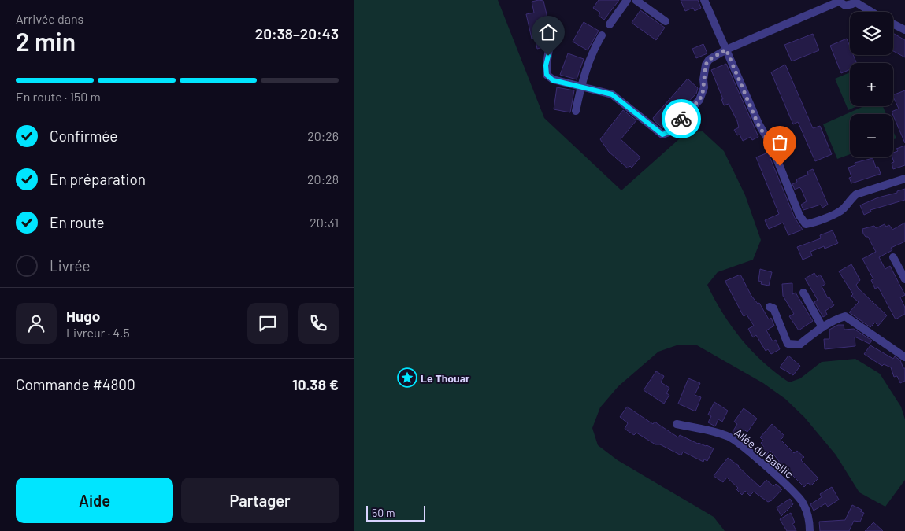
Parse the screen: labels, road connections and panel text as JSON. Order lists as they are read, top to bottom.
{
  "streets": {
    "street": ["Allée du Basilic"]
  },
  "places": {
    "place": ["Le Thouar"]
  },
  "scale_bar": "50 m",
  "page": {
    "heading": ["2 min", "Arrivée dans", "20:38–20:43"],
    "panel": [
      "Hugo",
      "Livreur · 4.5",
      "Commande #4800",
      "10.38 €"
    ],
    "map_buttons": ["+", "−"],
    "bar": "En route · 150 m",
    "list": [
      ["Confirmée", "20:26"],
      ["En préparation", "20:28"],
      ["En route", "20:31"],
      "Livrée"
    ],
    "buttons": ["Aide", "Partager"],
    "scale": "50 m"
  }
}
